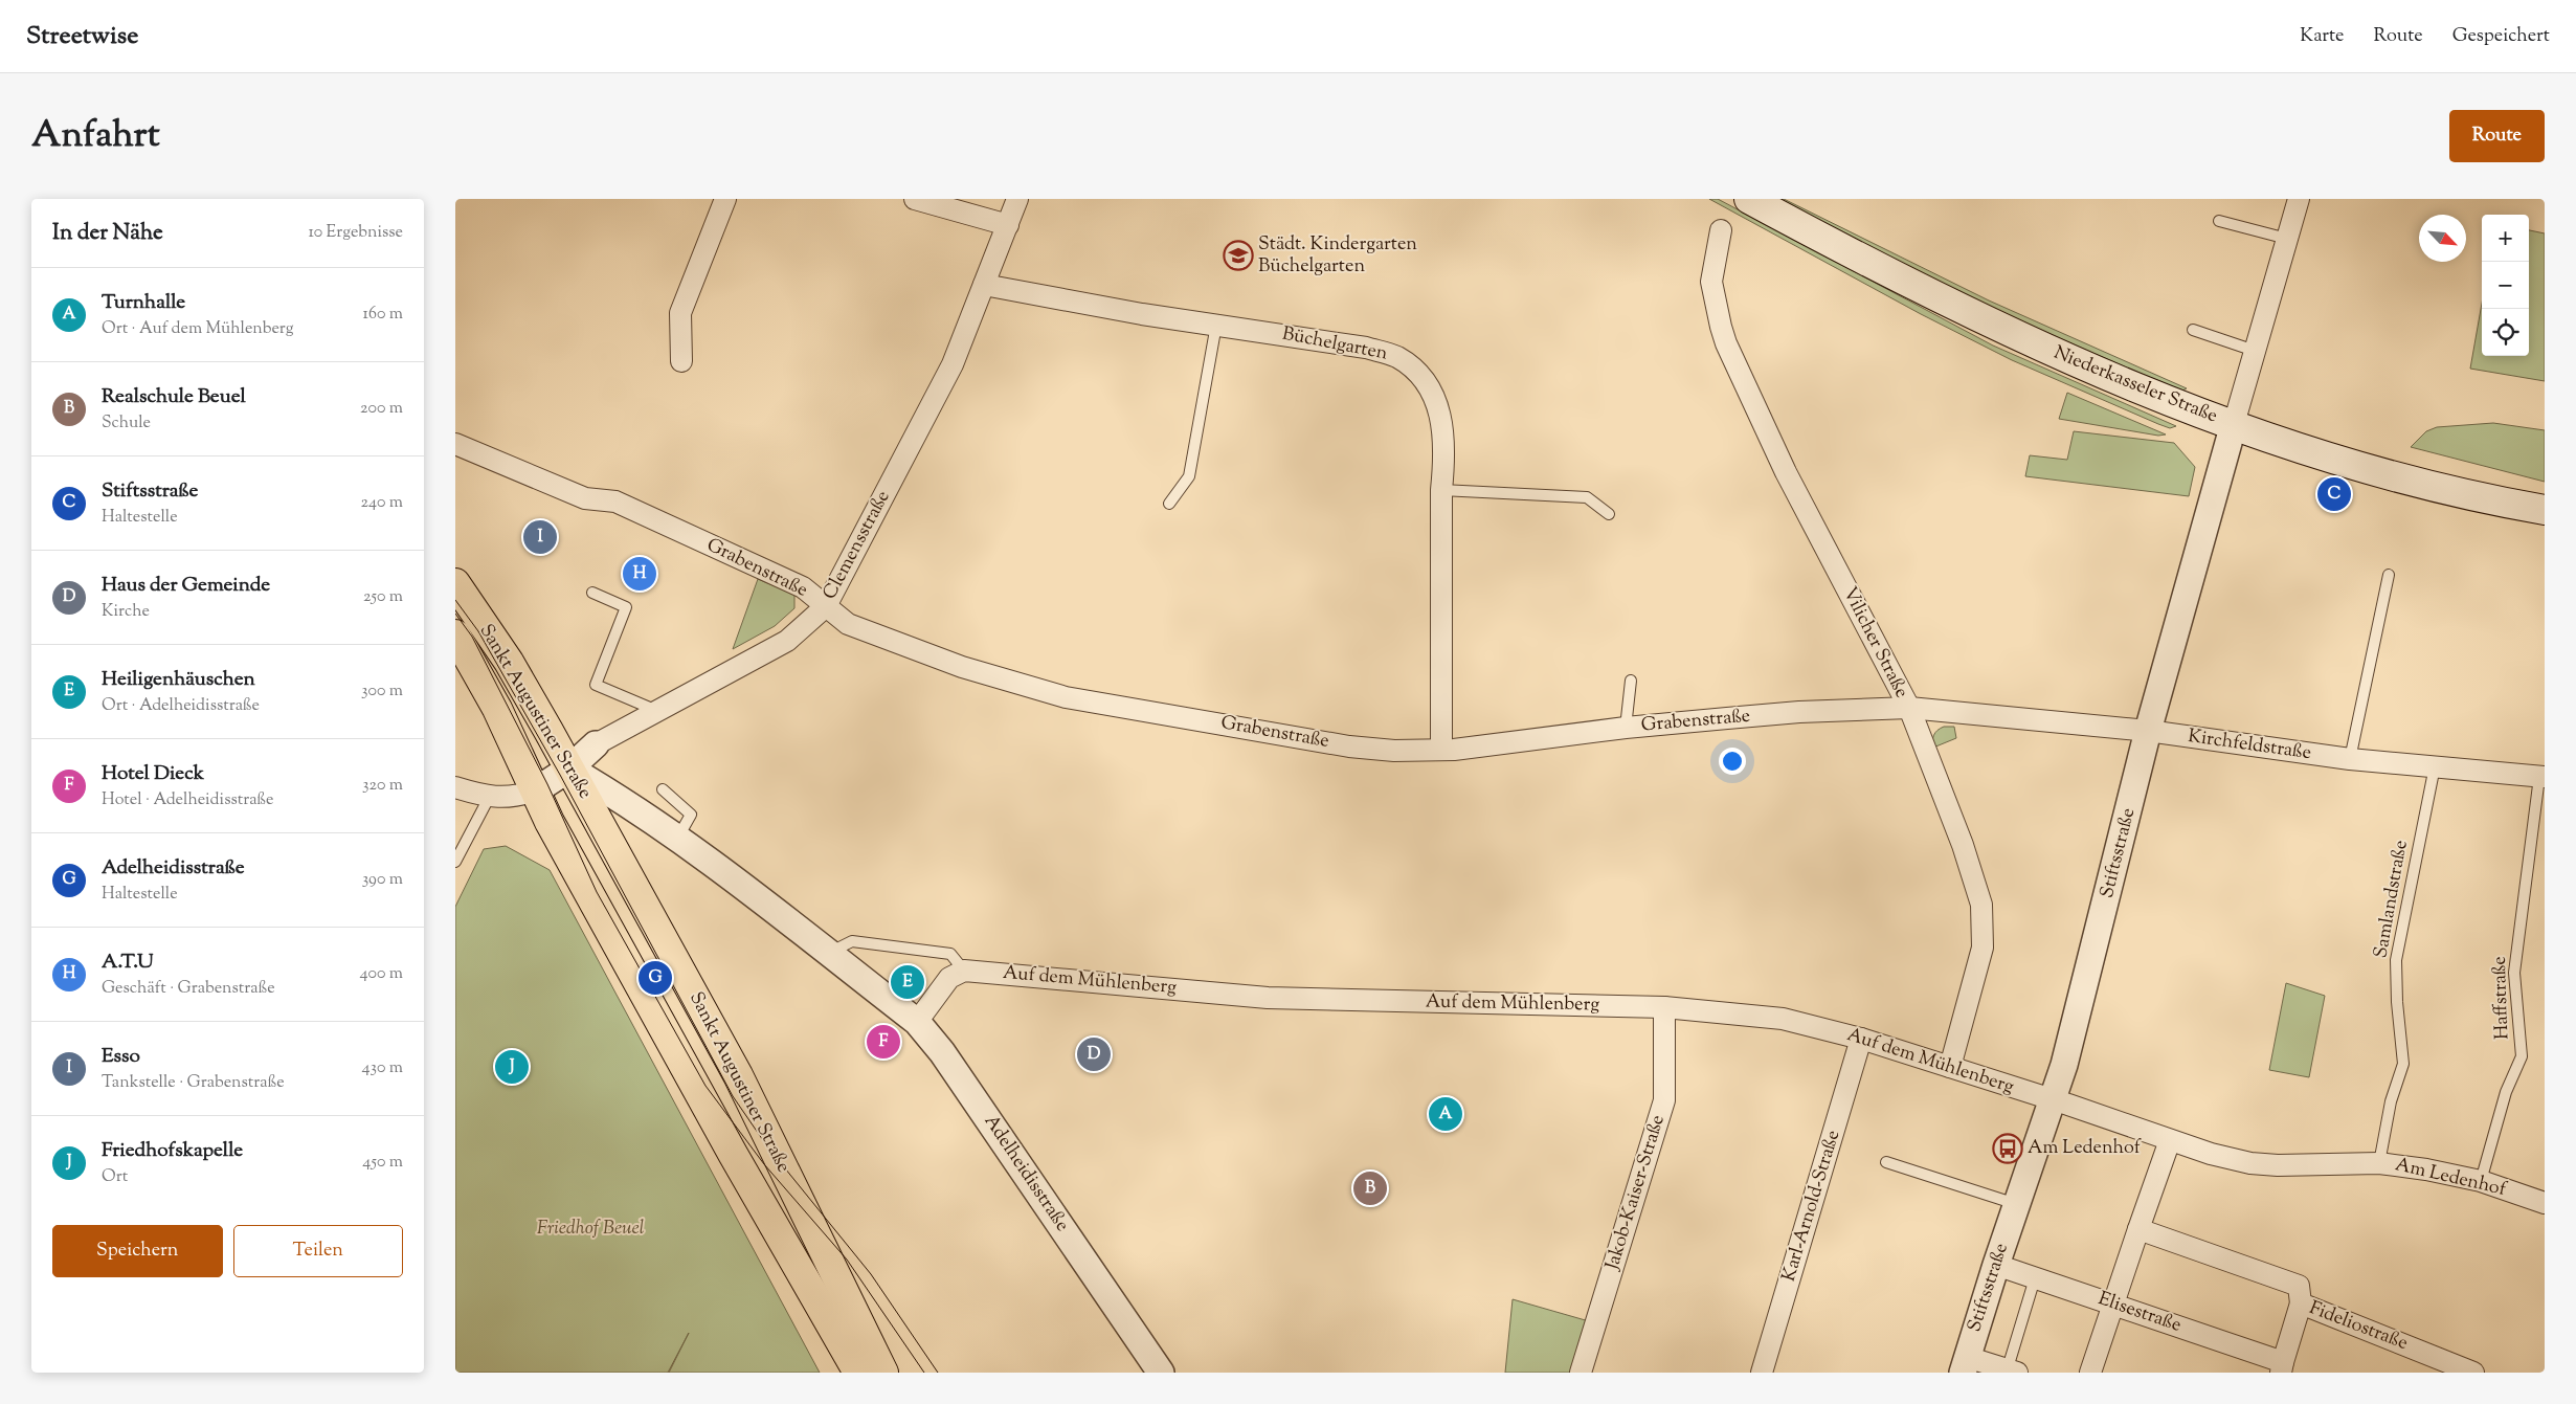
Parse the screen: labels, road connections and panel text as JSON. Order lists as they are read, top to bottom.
{
  "streets": {
    "main road": ["Niederkasseler Straße", "Sankt Augustiner Straße"],
    "street": [
      "Büchelgarten",
      "Clemensstraße",
      "Grabenstraße",
      "Vilicher Straße",
      "Kirchfeldstraße",
      "Stiftsstraße",
      "Auf dem Mühlenberg",
      "Adelheidisstraße",
      "Am Ledenhof",
      "Jakob-Kaiser-Straße",
      "Karl-Arnold-Straße",
      "Elisestraße",
      "Fideliostraße"
    ],
    "lane": ["Samlandstraße", "Haffstraße"]
  },
  "crossings": [
    ["Büchelgarten", "Clemensstraße"],
    ["Büchelgarten", "Grabenstraße"],
    ["Niederkasseler Straße", "Stiftsstraße"],
    ["Clemensstraße", "Grabenstraße"],
    ["Clemensstraße", "Sankt Augustiner Straße"],
    ["Clemensstraße", "Adelheidisstraße"],
    ["Grabenstraße", "Vilicher Straße"],
    ["Grabenstraße", "Kirchfeldstraße"],
    ["Grabenstraße", "Stiftsstraße"],
    ["Vilicher Straße", "Auf dem Mühlenberg"],
    ["Sankt Augustiner Straße", "Adelheidisstraße"],
    ["Kirchfeldstraße", "Stiftsstraße"],
    ["Kirchfeldstraße", "Samlandstraße"],
    ["Kirchfeldstraße", "Haffstraße"],
    ["Stiftsstraße", "Auf dem Mühlenberg"],
    ["Stiftsstraße", "Am Ledenhof"],
    ["Stiftsstraße", "Elisestraße"],
    ["Samlandstraße", "Am Ledenhof"],
    ["Auf dem Mühlenberg", "Am Ledenhof"],
    ["Auf dem Mühlenberg", "Jakob-Kaiser-Straße"],
    ["Auf dem Mühlenberg", "Karl-Arnold-Straße"],
    ["Haffstraße", "Am Ledenhof"],
    ["Elisestraße", "Fideliostraße"]
  ],
  "parks": ["Friedhof Beuel"],
  "places": {
    "school or university": ["Städt. Kindergarten Büchelgarten"],
    "bus stop": ["Am Ledenhof"]
  },
  "north": "bottom right",
  "page": {
    "header": "Streetwise",
    "nav": ["Karte", "Route", "Gespeichert"],
    "title": "Anfahrt",
    "buttons": [
      "Route",
      ["Speichern", "Teilen"]
    ],
    "heading": ["In der Nähe", "10 Ergebnisse"],
    "map_buttons": ["+", "−"],
    "list": [
      {
        "mark": "A",
        "name": "Turnhalle",
        "note": "Ort · Auf dem Mühlenberg",
        "value": "160 m"
      },
      {
        "mark": "B",
        "name": "Realschule Beuel",
        "note": "Schule",
        "value": "200 m"
      },
      {
        "mark": "C",
        "name": "Stiftsstraße",
        "note": "Haltestelle",
        "value": "240 m"
      },
      {
        "mark": "D",
        "name": "Haus der Gemeinde",
        "note": "Kirche",
        "value": "250 m"
      },
      {
        "mark": "E",
        "name": "Heiligenhäuschen",
        "note": "Ort · Adelheidisstraße",
        "value": "300 m"
      },
      {
        "mark": "F",
        "name": "Hotel Dieck",
        "note": "Hotel · Adelheidisstraße",
        "value": "320 m"
      },
      {
        "mark": "G",
        "name": "Adelheidisstraße",
        "note": "Haltestelle",
        "value": "390 m"
      },
      {
        "mark": "H",
        "name": "A.T.U",
        "note": "Geschäft · Grabenstraße",
        "value": "400 m"
      },
      {
        "mark": "I",
        "name": "Esso",
        "note": "Tankstelle · Grabenstraße",
        "value": "430 m"
      },
      {
        "mark": "J",
        "name": "Friedhofskapelle",
        "note": "Ort",
        "value": "450 m"
      }
    ],
    "pins": [
      "C",
      "I",
      "H",
      "G",
      "E",
      "F",
      "D",
      "J",
      "A",
      "B"
    ]
  }
}
